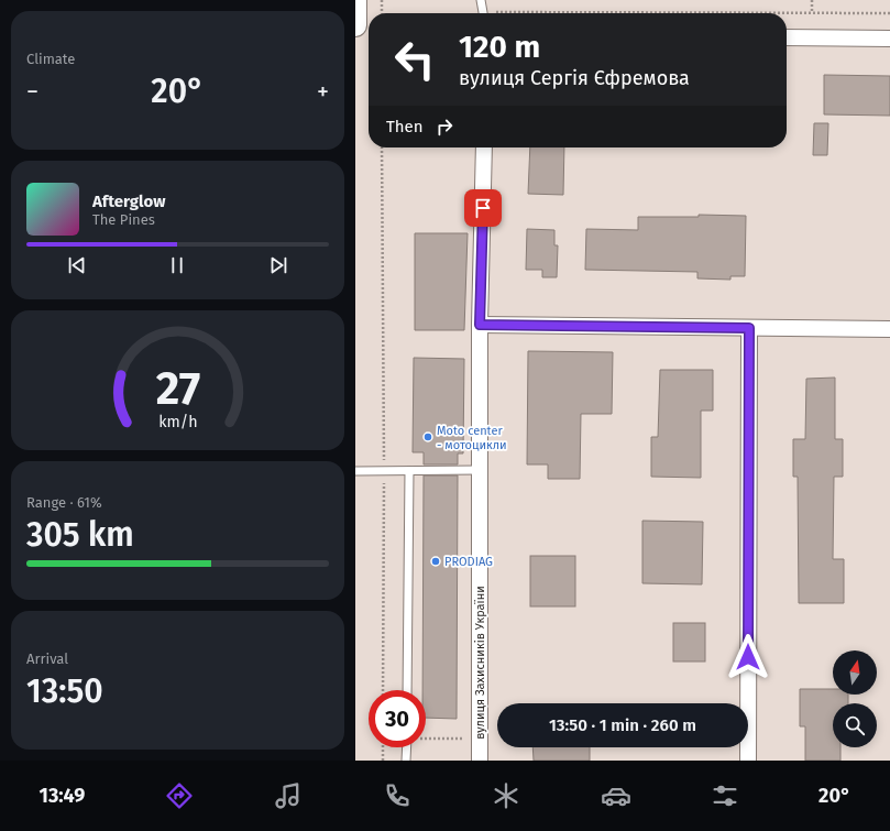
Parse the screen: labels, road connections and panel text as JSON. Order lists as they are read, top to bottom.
{
  "streets": {
    "street": ["вулиця Захисників України"]
  },
  "places": ["Moto center - мотоцикли", "PRODIAG"],
  "north": "top",
  "page": {
    "tile": [
      "Climate",
      ["Range · 61%", "305 km"],
      ["Arrival", "13:50"]
    ],
    "turn": ["120 m", "вулиця Сергія Єфремова"],
    "heat": ["−", "20°", "+"],
    "then": "Then",
    "song": ["Afterglow", "The Pines"],
    "limit": "30",
    "trip": "13:50 · 1 min · 260 m",
    "tabs": ["13:49", "20°"],
    "gauge": ["27", "km/h"]
  }
}
